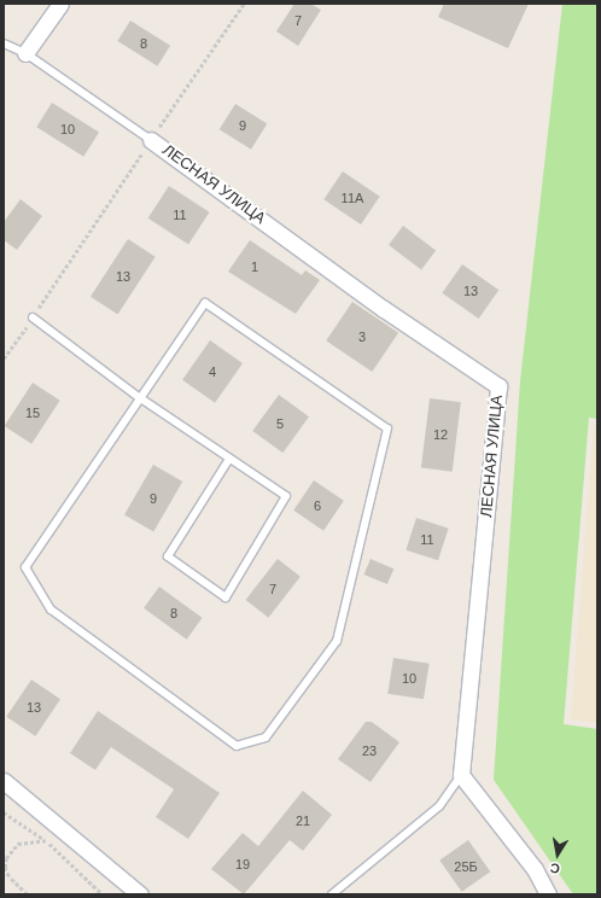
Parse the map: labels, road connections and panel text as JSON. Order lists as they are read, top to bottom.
{
  "streets": {
    "street": ["ЛЕСНАЯ УЛИЦА"]
  },
  "house_numbers": [
    "7",
    "8",
    "9",
    "10",
    "11А",
    "11",
    "1",
    "13",
    "13",
    "3",
    "4",
    "15",
    "5",
    "12",
    "9",
    "6",
    "11",
    "7",
    "8",
    "10",
    "13",
    "23",
    "21",
    "19",
    "25Б"
  ],
  "north": "bottom"
}
